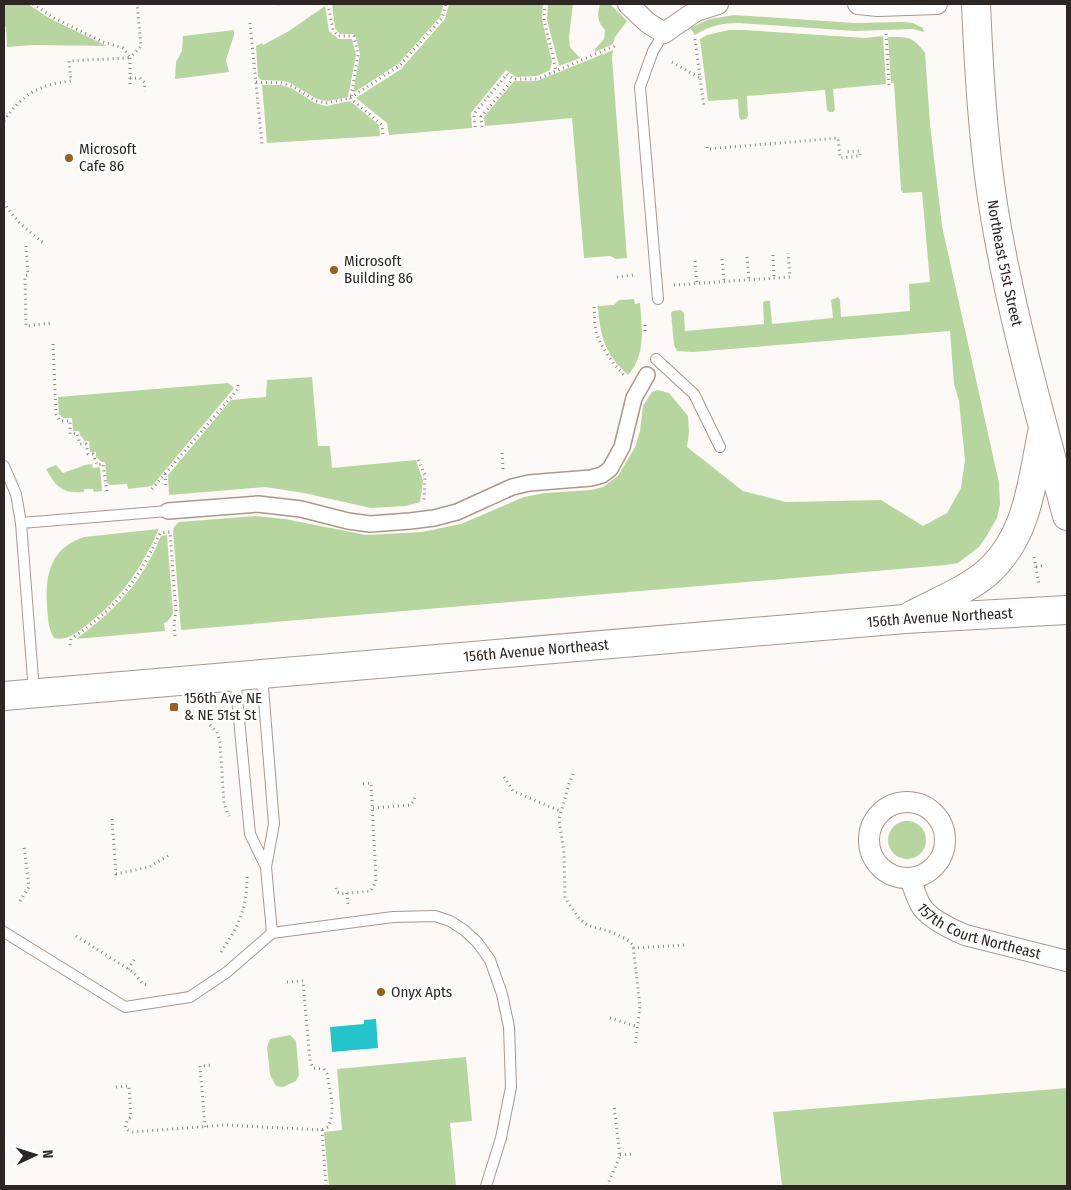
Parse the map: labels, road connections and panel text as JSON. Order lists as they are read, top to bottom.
{
  "streets": {
    "main road": ["Northeast 51st Street", "156th Avenue Northeast"],
    "street": ["157th Court Northeast"]
  },
  "places": {
    "other": ["Microsoft Cafe 86", "Microsoft Building 86", "Onyx Apts"],
    "transit": ["156th Ave NE & NE 51st St"]
  },
  "north": "right"
}
